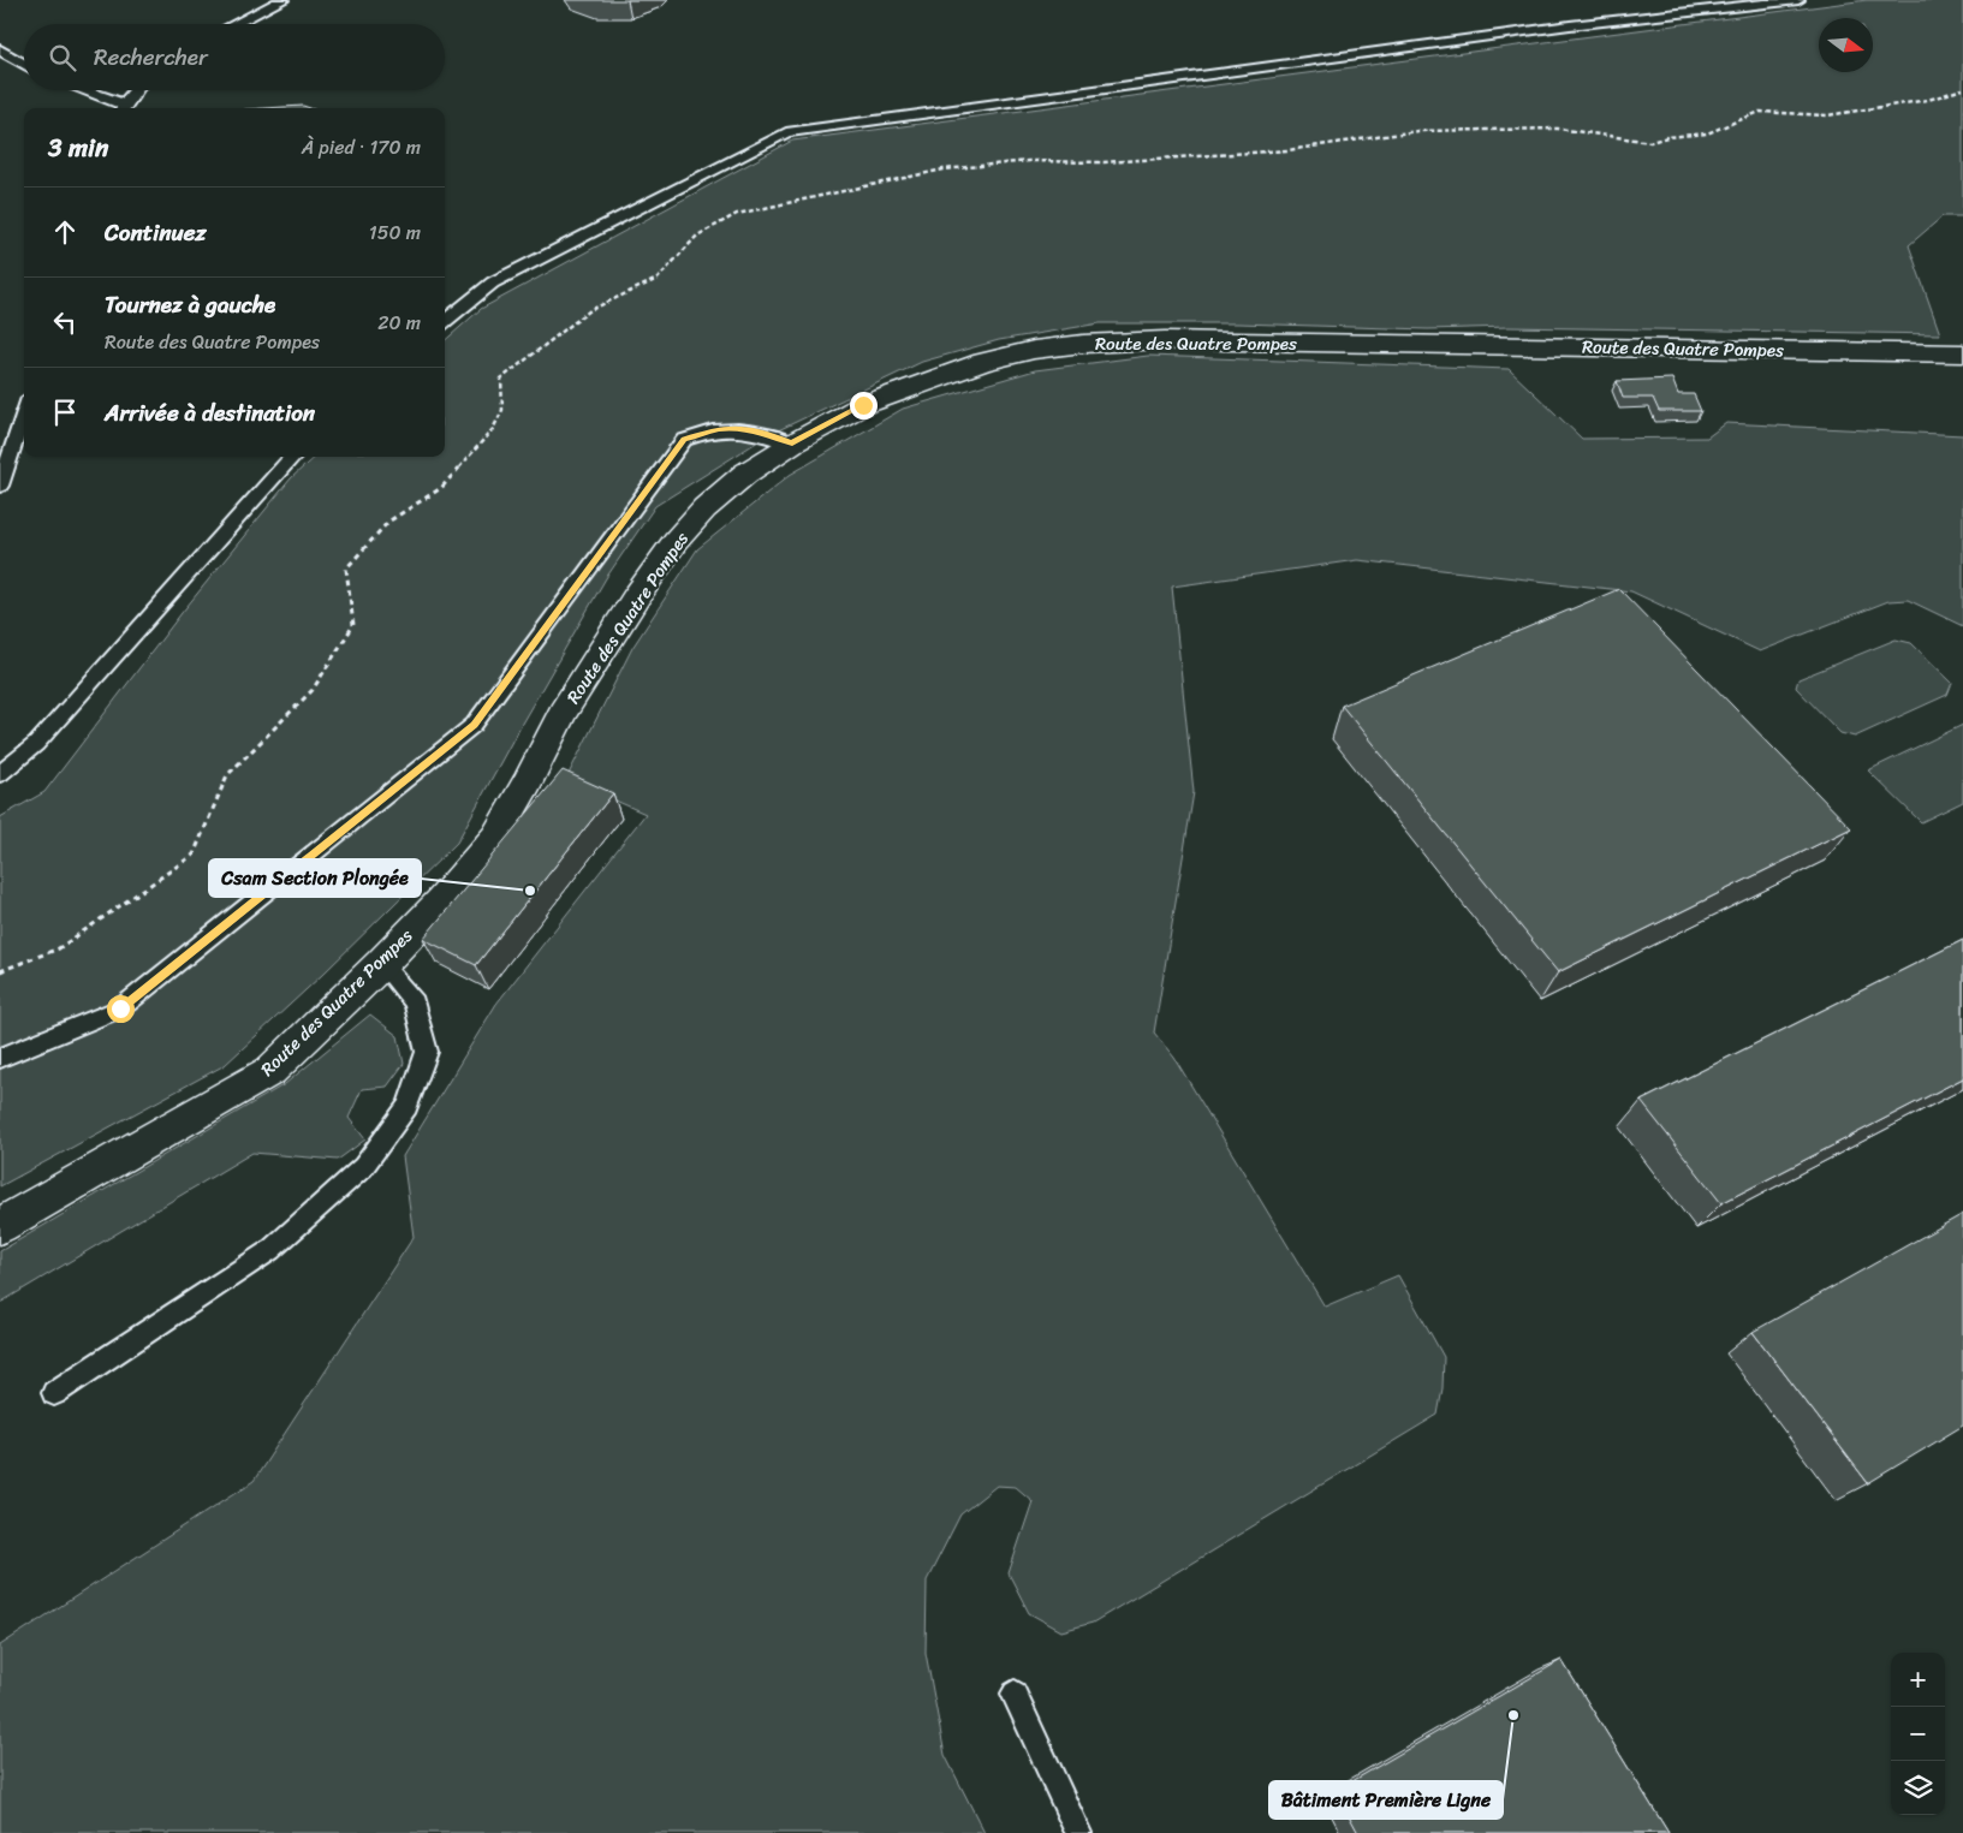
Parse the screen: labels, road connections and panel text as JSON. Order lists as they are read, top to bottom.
{
  "streets": {
    "street": ["Route des Quatre Pompes"]
  },
  "places": ["Csam Section Plongée", "Bâtiment Première Ligne"],
  "north": "right",
  "page": {
    "search": "Rechercher",
    "heading": ["3 min", "À pied · 170 m"],
    "list": [
      ["Continuez", "150 m"],
      ["Tournez à gauche", "Route des Quatre Pompes", "20 m"],
      "Arrivée à destination"
    ],
    "map_buttons": ["+", "−"]
  }
}
